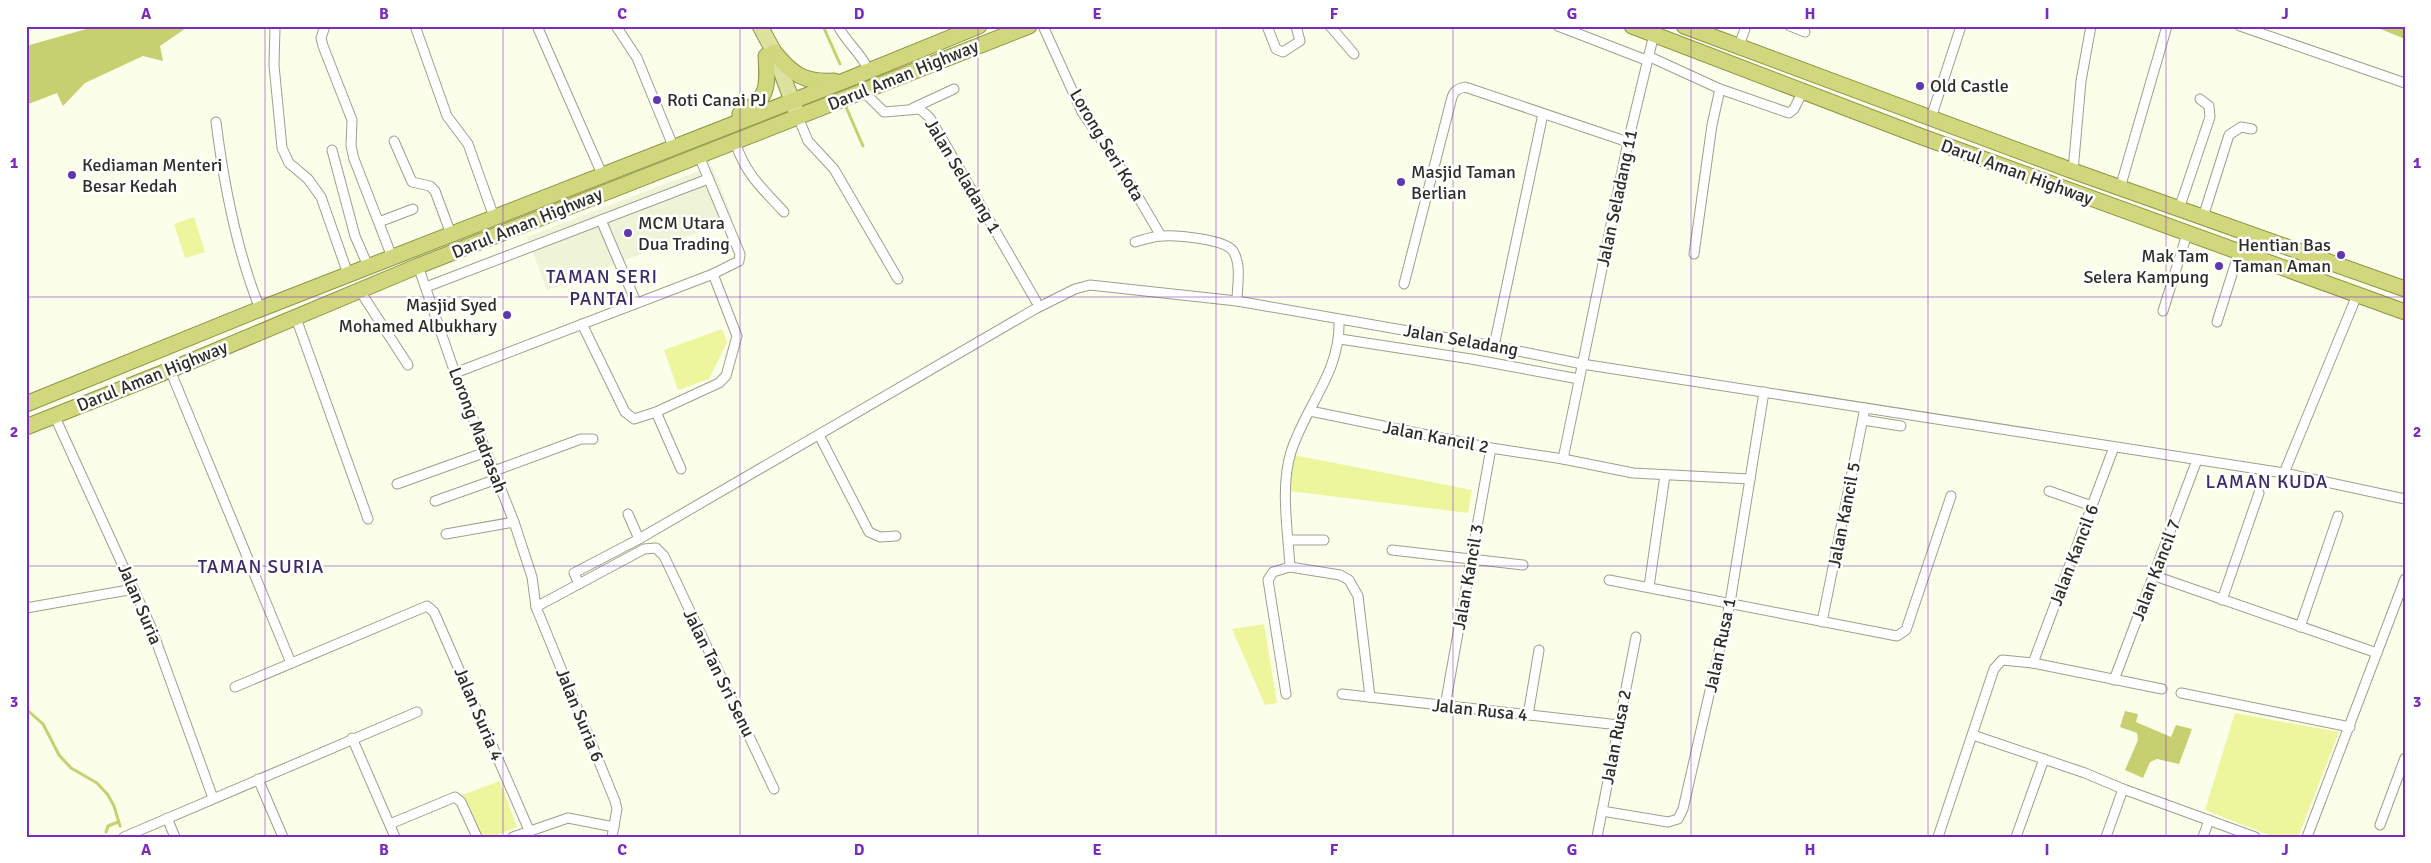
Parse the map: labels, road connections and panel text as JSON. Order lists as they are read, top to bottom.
{
  "streets": {
    "highway": ["Darul Aman Highway"],
    "street": [
      "Lorong Seri Kota",
      "Jalan Seladang 1",
      "Jalan Seladang 11",
      "Jalan Seladang",
      "Lorong Madrasah",
      "Jalan Kancil 2",
      "Jalan Kancil 5",
      "Jalan Kancil 6",
      "Jalan Kancil 7",
      "Jalan Kancil 3",
      "Jalan Suria",
      "Jalan Rusa 1",
      "Jalan Tan Sri Senu",
      "Jalan Rusa 4",
      "Jalan Suria 4",
      "Jalan Suria 6",
      "Jalan Rusa 2"
    ]
  },
  "crossings": [
    ["Darul Aman Highway", "Jalan Seladang 1"],
    ["Darul Aman Highway", "Jalan Seladang 11"],
    ["Darul Aman Highway", "Lorong Madrasah"],
    ["Darul Aman Highway", "Jalan Suria"],
    ["Jalan Seladang 11", "Jalan Seladang"],
    ["Jalan Seladang", "Jalan Kancil 5"],
    ["Jalan Seladang", "Jalan Kancil 6"],
    ["Jalan Seladang", "Jalan Kancil 7"],
    ["Jalan Seladang", "Jalan Rusa 1"],
    ["Jalan Seladang", "Jalan Tan Sri Senu"],
    ["Lorong Madrasah", "Jalan Suria 6"],
    ["Jalan Kancil 2", "Jalan Kancil 3"],
    ["Jalan Kancil 2", "Jalan Rusa 1"],
    ["Jalan Kancil 3", "Jalan Rusa 4"],
    ["Jalan Rusa 1", "Jalan Rusa 2"],
    ["Jalan Rusa 4", "Jalan Rusa 2"]
  ],
  "districts": ["TAMAN SERI PANTAI", "LAMAN KUDA", "TAMAN SURIA"],
  "places": [
    "Old Castle",
    "Roti Canai PJ",
    "Kediaman Menteri Besar Kedah",
    "Masjid Taman Berlian",
    "MCM Utara Dua Trading",
    "Hentian Bas Taman Aman",
    "Mak Tam Selera Kampung",
    "Masjid Syed Mohamed Albukhary"
  ],
  "grid": {
    "columns": [
      "A",
      "B",
      "C",
      "D",
      "E",
      "F",
      "G",
      "H",
      "I",
      "J"
    ],
    "rows": ["1", "2", "3"]
  }
}
